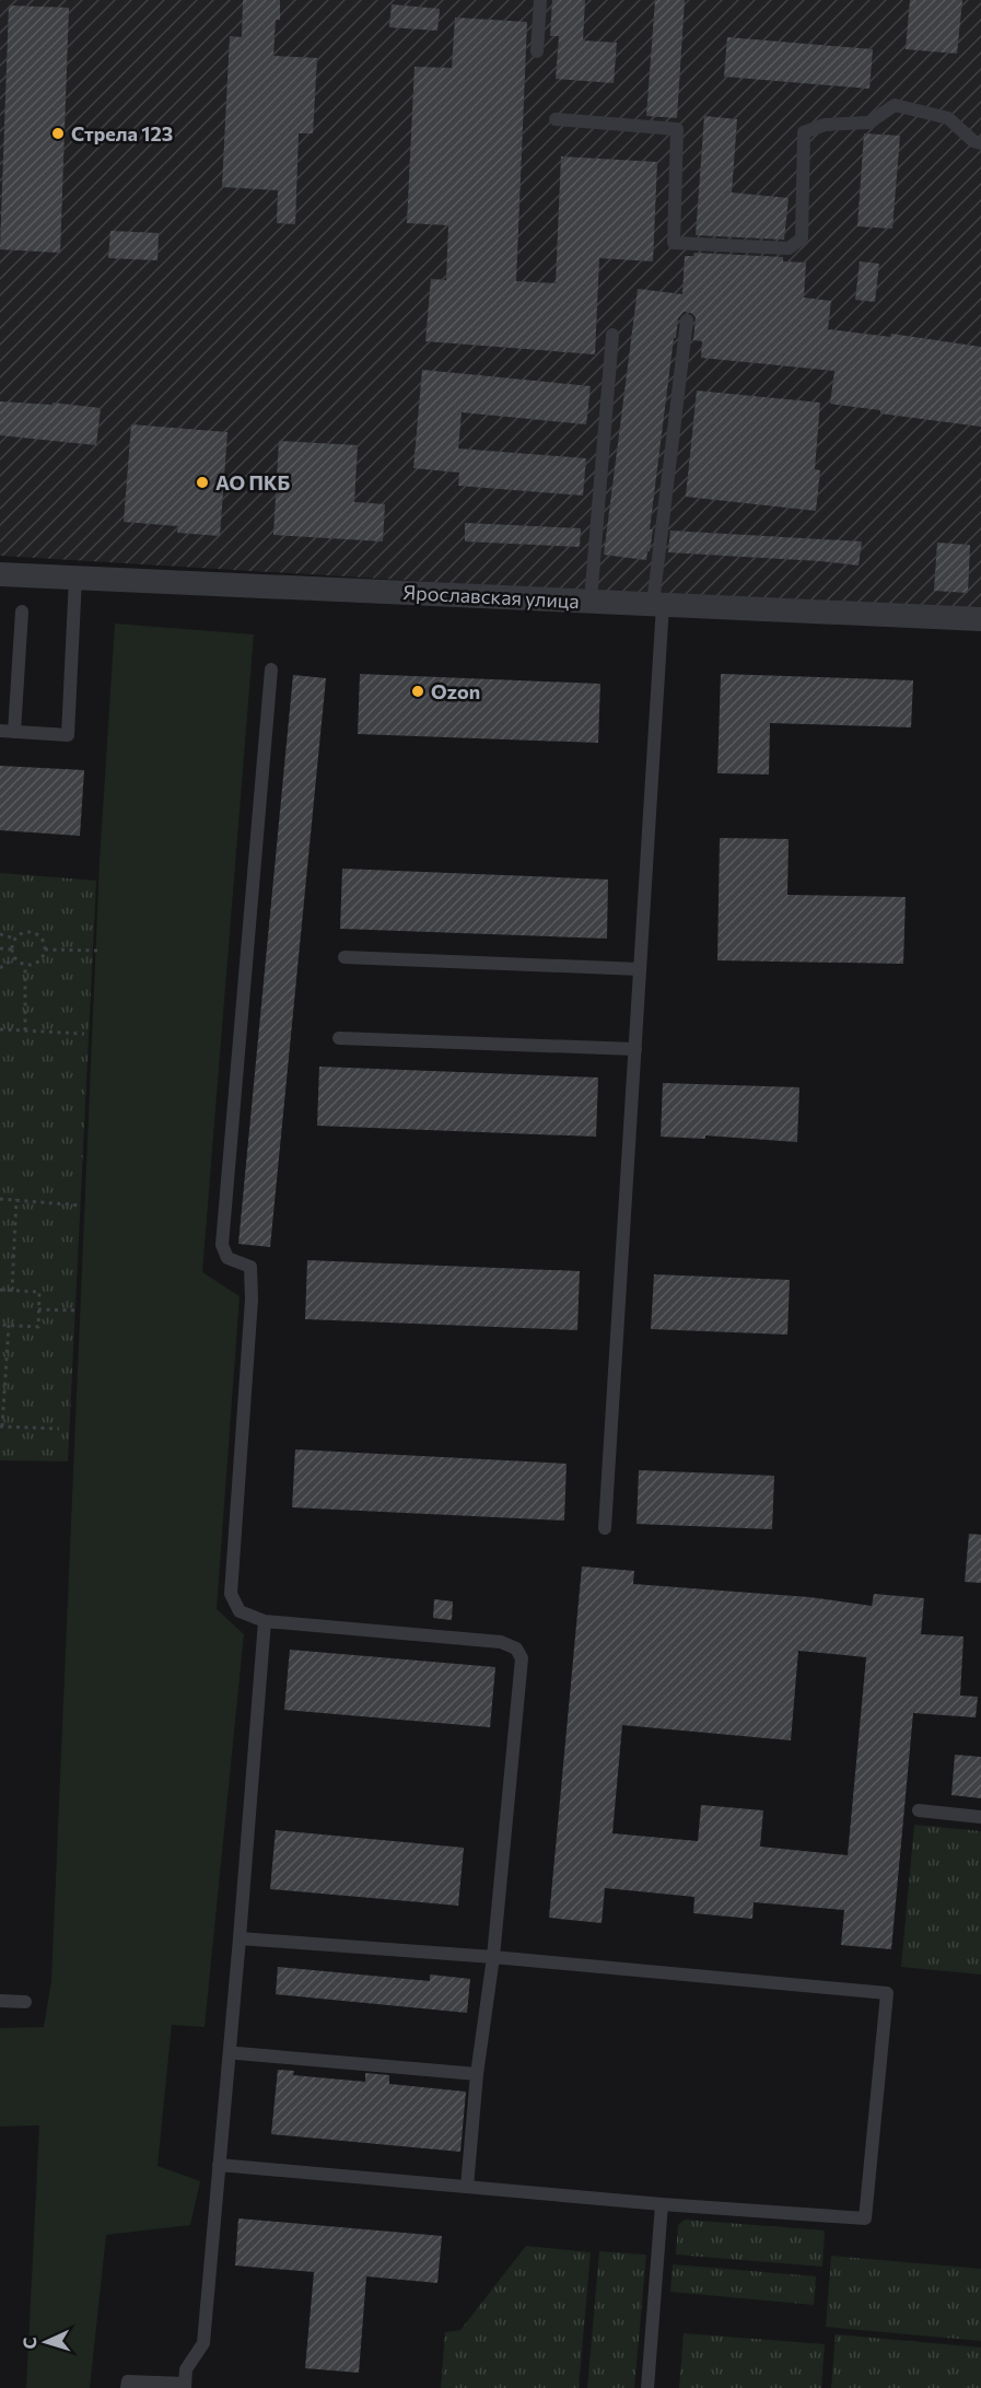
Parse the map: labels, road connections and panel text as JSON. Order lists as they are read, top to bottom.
{
  "streets": {
    "street": ["Ярославская улица"]
  },
  "places": ["Стрела 123", "АО ПКБ", "Ozon"],
  "north": "left"
}
